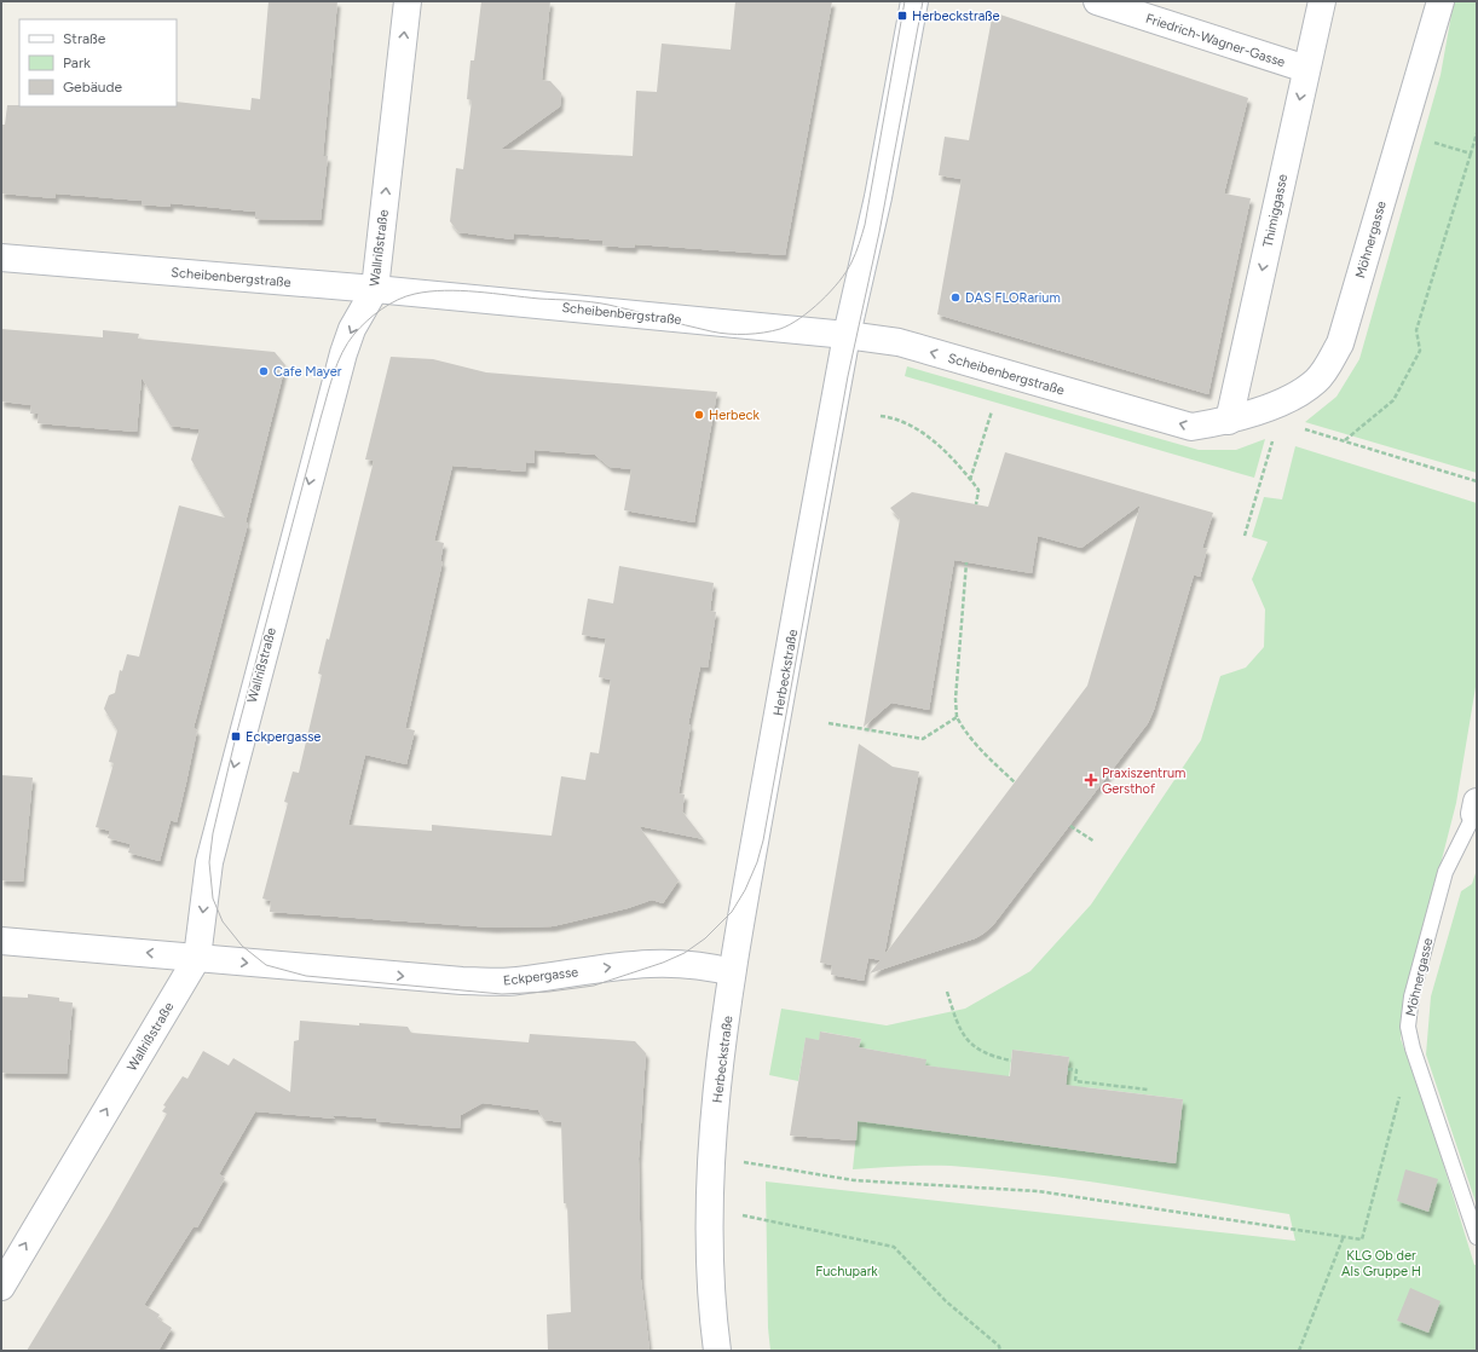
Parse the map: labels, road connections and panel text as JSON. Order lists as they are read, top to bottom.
{
  "streets": {
    "street": [
      "Friedrich-Wagner-Gasse",
      "Thimiggasse",
      "Möhnergasse",
      "Wallrißstraße",
      "Scheibenbergstraße",
      "Herbeckstraße",
      "Eckpergasse"
    ]
  },
  "crossings": [
    ["Friedrich-Wagner-Gasse", "Thimiggasse"],
    ["Thimiggasse", "Möhnergasse"],
    ["Thimiggasse", "Scheibenbergstraße"],
    ["Möhnergasse", "Scheibenbergstraße"],
    ["Wallrißstraße", "Scheibenbergstraße"],
    ["Wallrißstraße", "Eckpergasse"],
    ["Scheibenbergstraße", "Herbeckstraße"],
    ["Herbeckstraße", "Eckpergasse"]
  ],
  "one_way": ["Thimiggasse"],
  "parks": ["KLG Ob der Als Gruppe H", "Fuchupark"],
  "places": {
    "transit": ["Herbeckstraße", "Eckpergasse"],
    "other": ["DAS FLORarium", "Cafe Mayer", "Herbeck"],
    "health": ["Praxiszentrum Gersthof"]
  },
  "legend": ["Straße", "Park", "Gebäude"]
}
